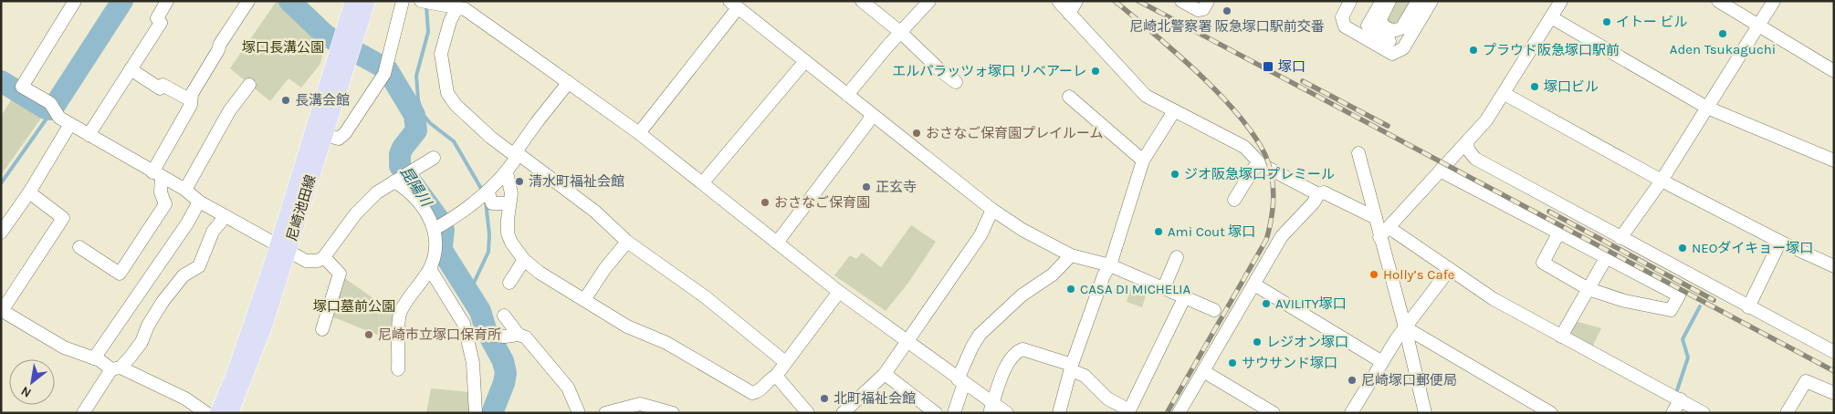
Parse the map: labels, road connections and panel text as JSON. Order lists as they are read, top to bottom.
{
  "streets": {
    "main road": ["尼崎池田線"]
  },
  "water": ["昆陽川"],
  "parks": ["塚口長溝公園", "塚口墓前公園"],
  "places": {
    "other": [
      "尼崎北警察署 阪急塚口駅前交番",
      "イトー ビル",
      "Aden Tsukaguchi",
      "プラウド阪急塚口駅前",
      "エルパラッツォ塚口 リベアーレ",
      "塚口ビル",
      "長溝会館",
      "おさなご保育園プレイルーム",
      "ジオ阪急塚口プレミール",
      "清水町福祉会館",
      "正玄寺",
      "おさなご保育園",
      "Ami Cout 塚口",
      "NEOダイキョー塚口",
      "Holly’s Cafe",
      "CASA DI MICHELIA",
      "AVILITY塚口",
      "尼崎市立塚口保育所",
      "レジオン塚口",
      "サウサンド塚口",
      "尼崎塚口郵便局",
      "北町福祉会館"
    ],
    "transit": ["塚口"]
  },
  "north": "bottom left"
}
